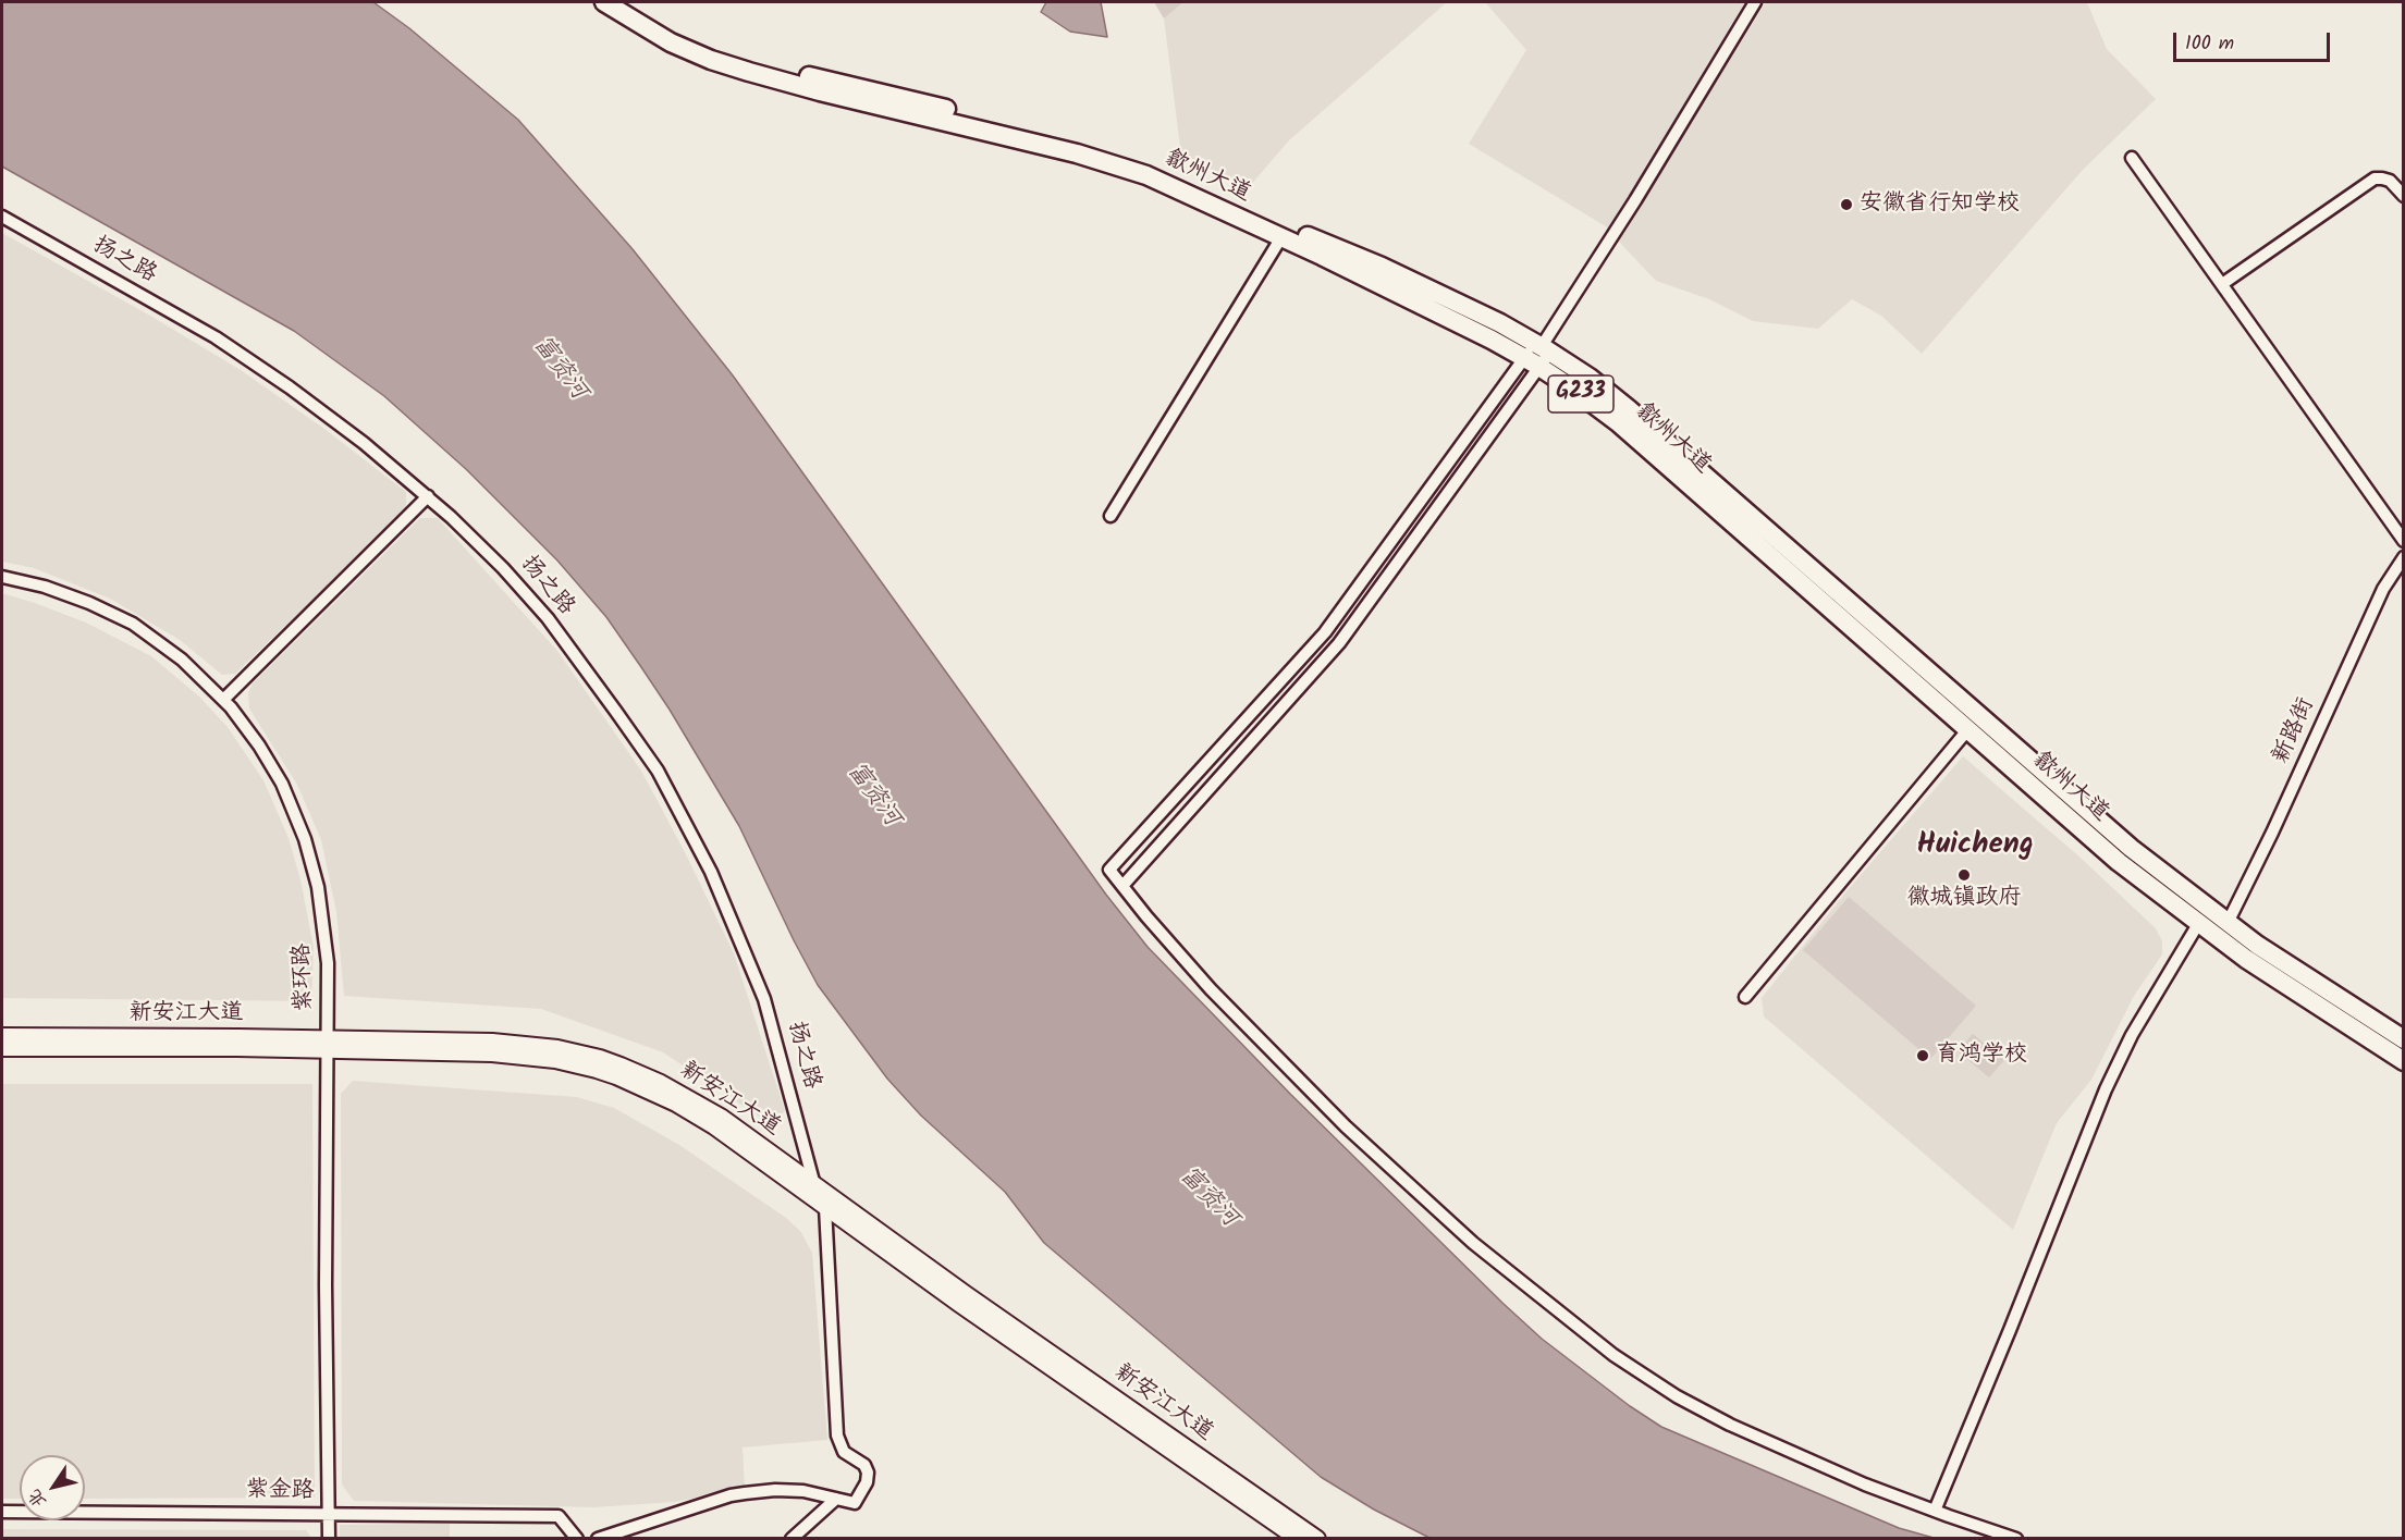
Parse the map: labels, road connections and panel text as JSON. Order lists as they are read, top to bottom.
{
  "streets": {
    "highway": ["歙州大道", "G233"],
    "main road": ["新安江大道"],
    "street": [
      "扬之路",
      "新路街",
      "紫环路",
      "紫金路"
    ]
  },
  "crossings": [
    ["歙州大道", "新路街"],
    ["扬之路", "新安江大道"],
    ["紫环路", "新安江大道"],
    ["紫环路", "紫金路"]
  ],
  "districts": ["Huicheng"],
  "water": ["富资河"],
  "places": ["安徽省行知学校", "徽城镇政府", "育鸿学校"],
  "scale_bar": "100 m",
  "north": "bottom left"
}
